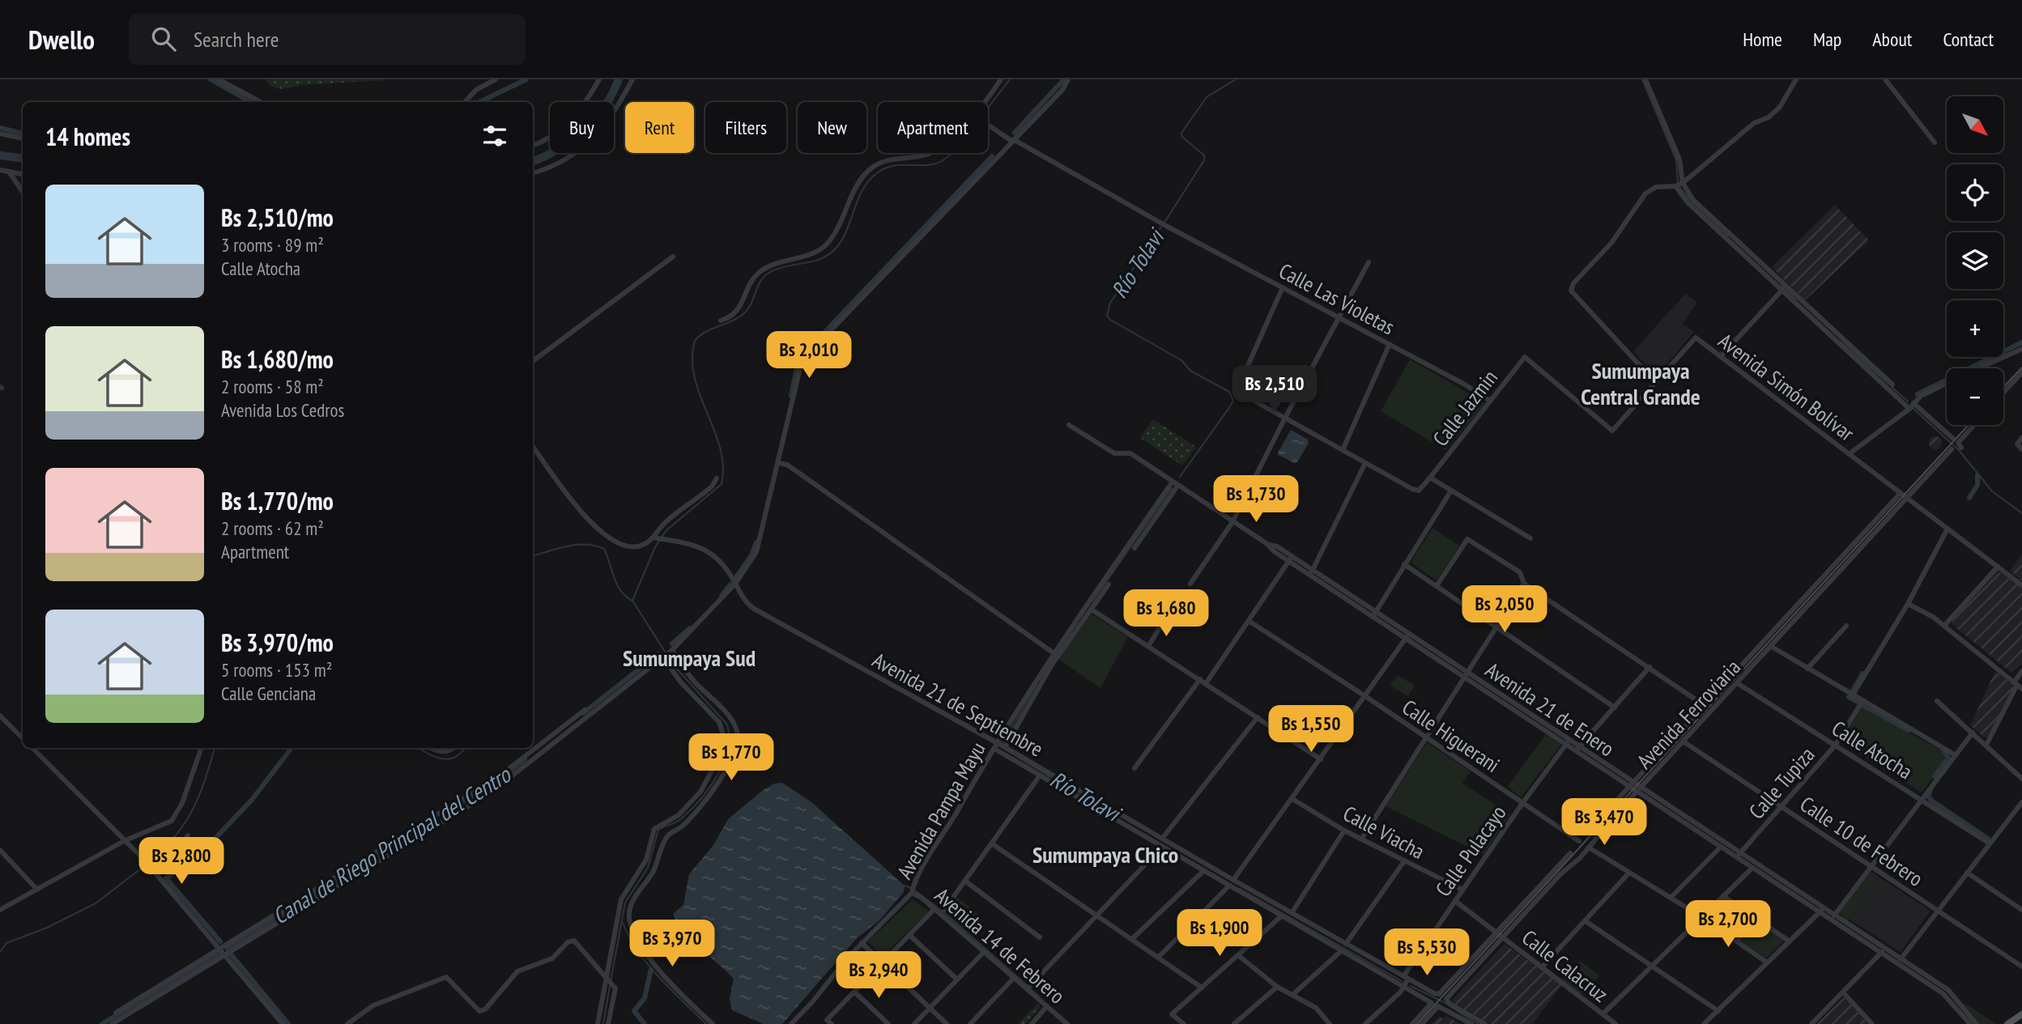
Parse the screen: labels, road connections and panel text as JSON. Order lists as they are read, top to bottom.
{
  "streets": {
    "street": [
      "Calle Las Violetas",
      "Avenida Simón Bolívar",
      "Calle Jazmin",
      "Avenida 21 de Septiembre",
      "Avenida 21 de Enero",
      "Avenida Ferroviaria",
      "Calle Higuerani",
      "Calle Atocha",
      "Calle Tupiza",
      "Avenida Pampa Mayu",
      "Calle Viacha",
      "Calle 10 de Febrero",
      "Calle Pulacayo",
      "Avenida 14 de Febrero",
      "Calle Calacruz"
    ]
  },
  "crossings": [
    ["Calle Las Violetas", "Calle Jazmin"],
    ["Avenida Simón Bolívar", "Calle Jazmin"],
    ["Avenida Simón Bolívar", "Avenida Ferroviaria"],
    ["Avenida 21 de Septiembre", "Avenida Pampa Mayu"],
    ["Avenida 21 de Septiembre", "Calle Pulacayo"],
    ["Avenida 21 de Septiembre", "Calle Calacruz"],
    ["Avenida 21 de Enero", "Avenida Ferroviaria"],
    ["Avenida 21 de Enero", "Calle Tupiza"],
    ["Avenida 21 de Enero", "Avenida Pampa Mayu"],
    ["Avenida 21 de Enero", "Calle Pulacayo"],
    ["Avenida Ferroviaria", "Calle Atocha"],
    ["Avenida Ferroviaria", "Calle 10 de Febrero"],
    ["Avenida Ferroviaria", "Calle Calacruz"],
    ["Calle Higuerani", "Calle Pulacayo"],
    ["Calle Atocha", "Calle Tupiza"],
    ["Calle Tupiza", "Calle 10 de Febrero"],
    ["Avenida Pampa Mayu", "Avenida 14 de Febrero"],
    ["Calle Viacha", "Calle Pulacayo"]
  ],
  "districts": ["Sumumpaya Central Grande", "Sumumpaya Sud", "Sumumpaya Chico"],
  "water": ["Río Tolavi", "Canal de Riego Principal del Centro"],
  "north": "bottom right",
  "page": {
    "header": "Dwello",
    "search": "Search here",
    "nav": [
      "Home",
      "Map",
      "About",
      "Contact"
    ],
    "map_buttons": ["+", "−"],
    "chip": [
      "Buy",
      "Rent",
      "Filters",
      "New",
      "Apartment"
    ],
    "heading": "14 homes",
    "list": [
      {
        "name": "Bs 2,510/mo",
        "note": "3 rooms · 89 m² · Calle Atocha"
      },
      {
        "name": "Bs 1,680/mo",
        "note": "2 rooms · 58 m² · Avenida Los Cedros"
      },
      {
        "name": "Bs 1,770/mo",
        "note": "2 rooms · 62 m² · Apartment"
      },
      {
        "name": "Bs 3,970/mo",
        "note": "5 rooms · 153 m² · Calle Genciana"
      }
    ],
    "price": [
      "Bs 2,010",
      "Bs 2,510",
      "Bs 1,730",
      "Bs 2,050",
      "Bs 1,680",
      "Bs 1,550",
      "Bs 1,770",
      "Bs 3,470",
      "Bs 2,800",
      "Bs 2,700",
      "Bs 1,900",
      "Bs 3,970",
      "Bs 5,530",
      "Bs 2,940"
    ]
  }
}
